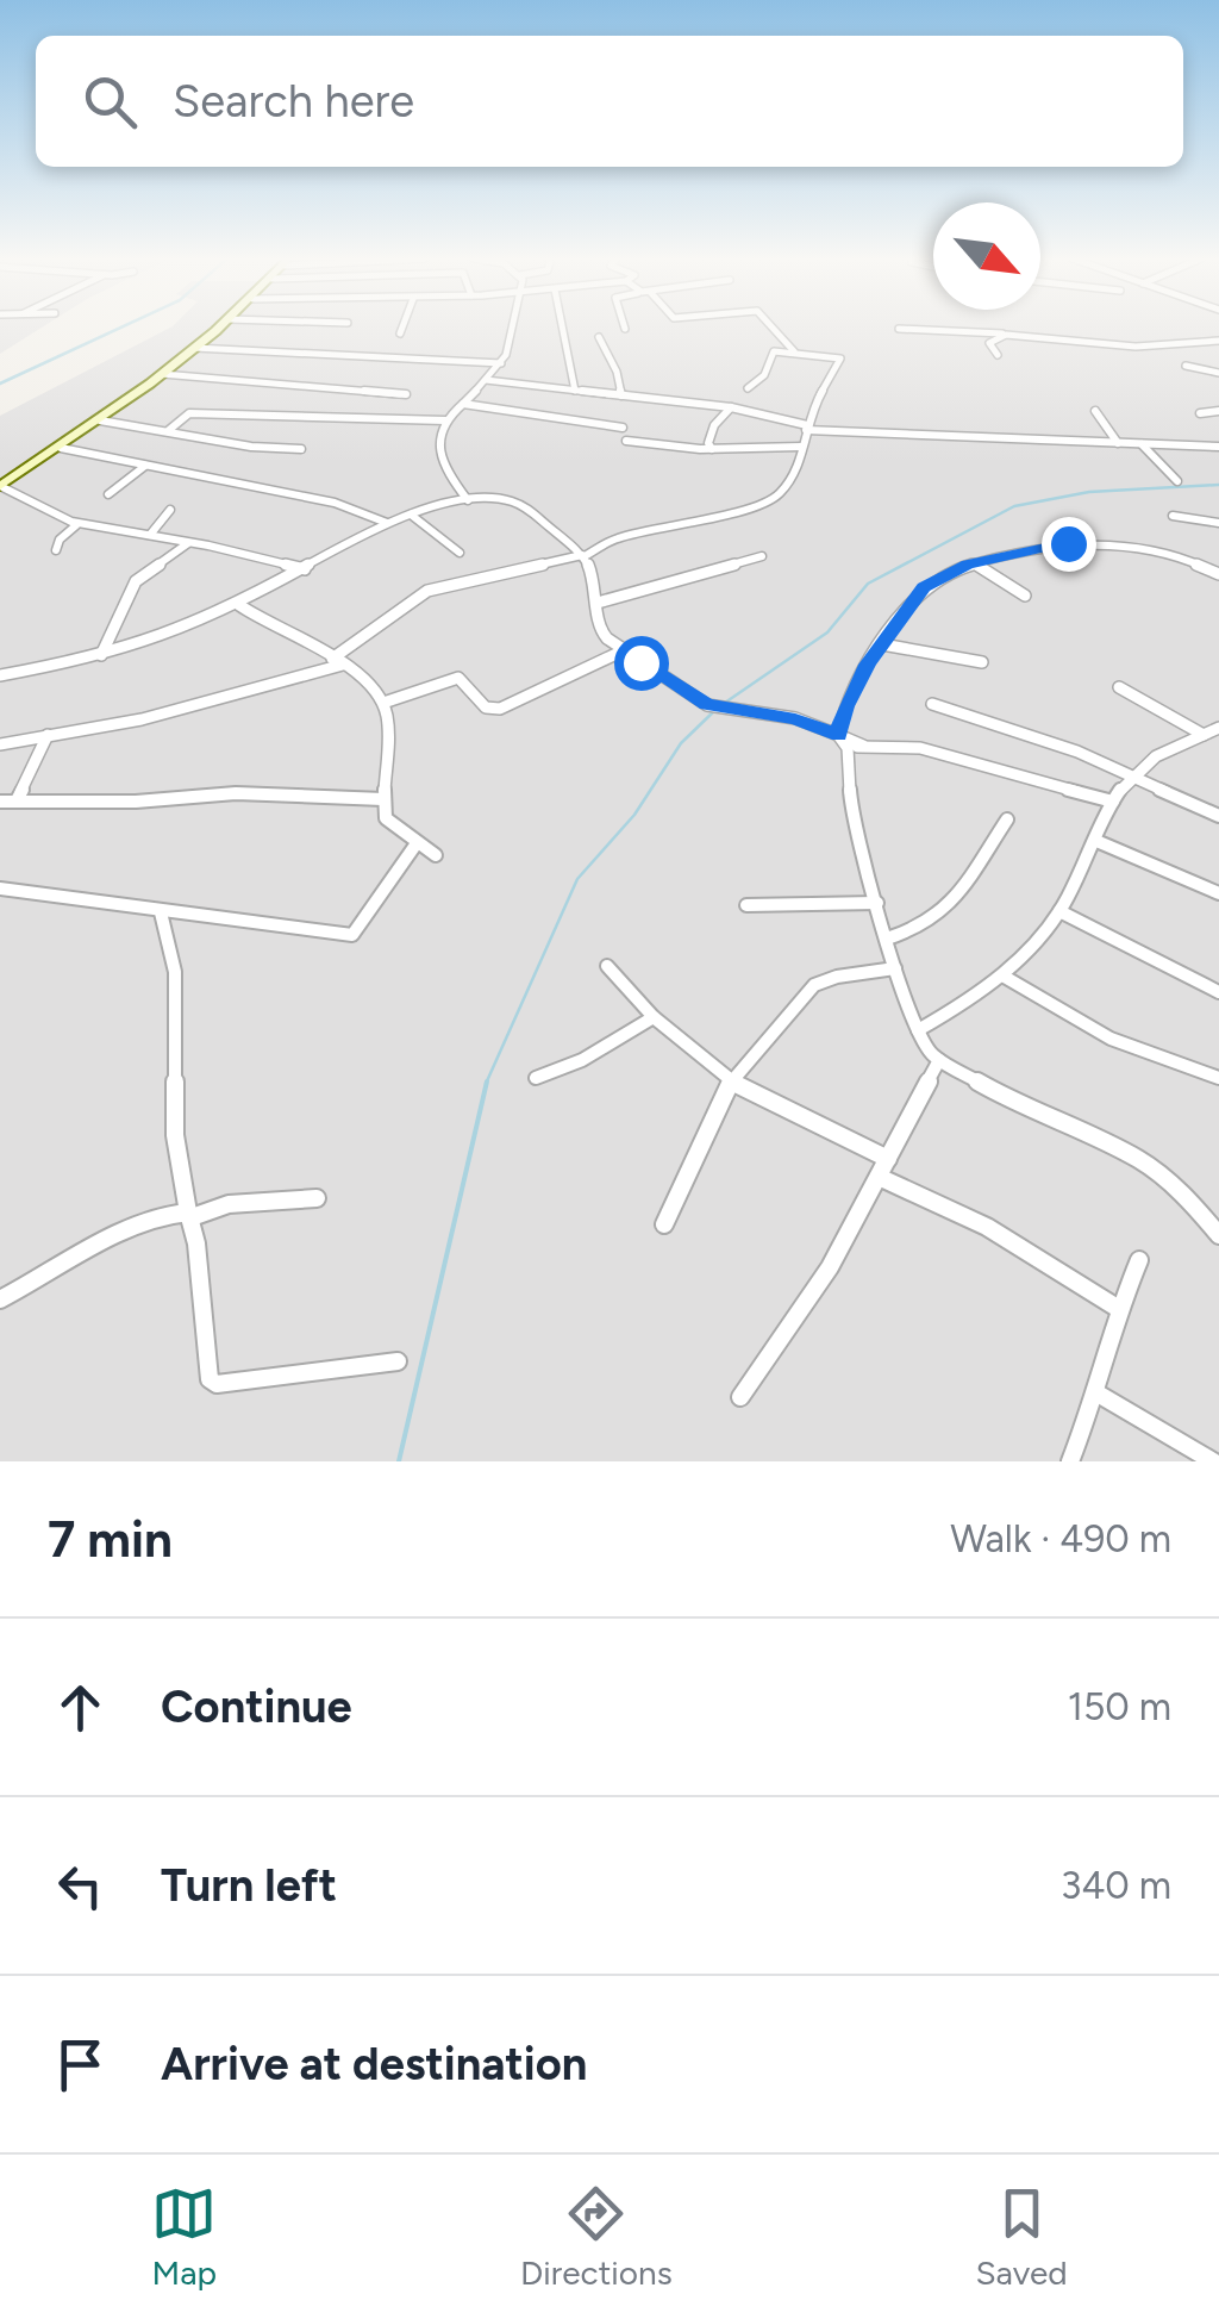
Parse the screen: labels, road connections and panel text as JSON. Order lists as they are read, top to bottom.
{
  "north": "bottom right",
  "page": {
    "search": "Search here",
    "heading": ["7 min", "Walk · 490 m"],
    "list": [
      ["Continue", "150 m"],
      ["Turn left", "340 m"],
      "Arrive at destination"
    ],
    "nav": ["Map", "Directions", "Saved"]
  }
}
